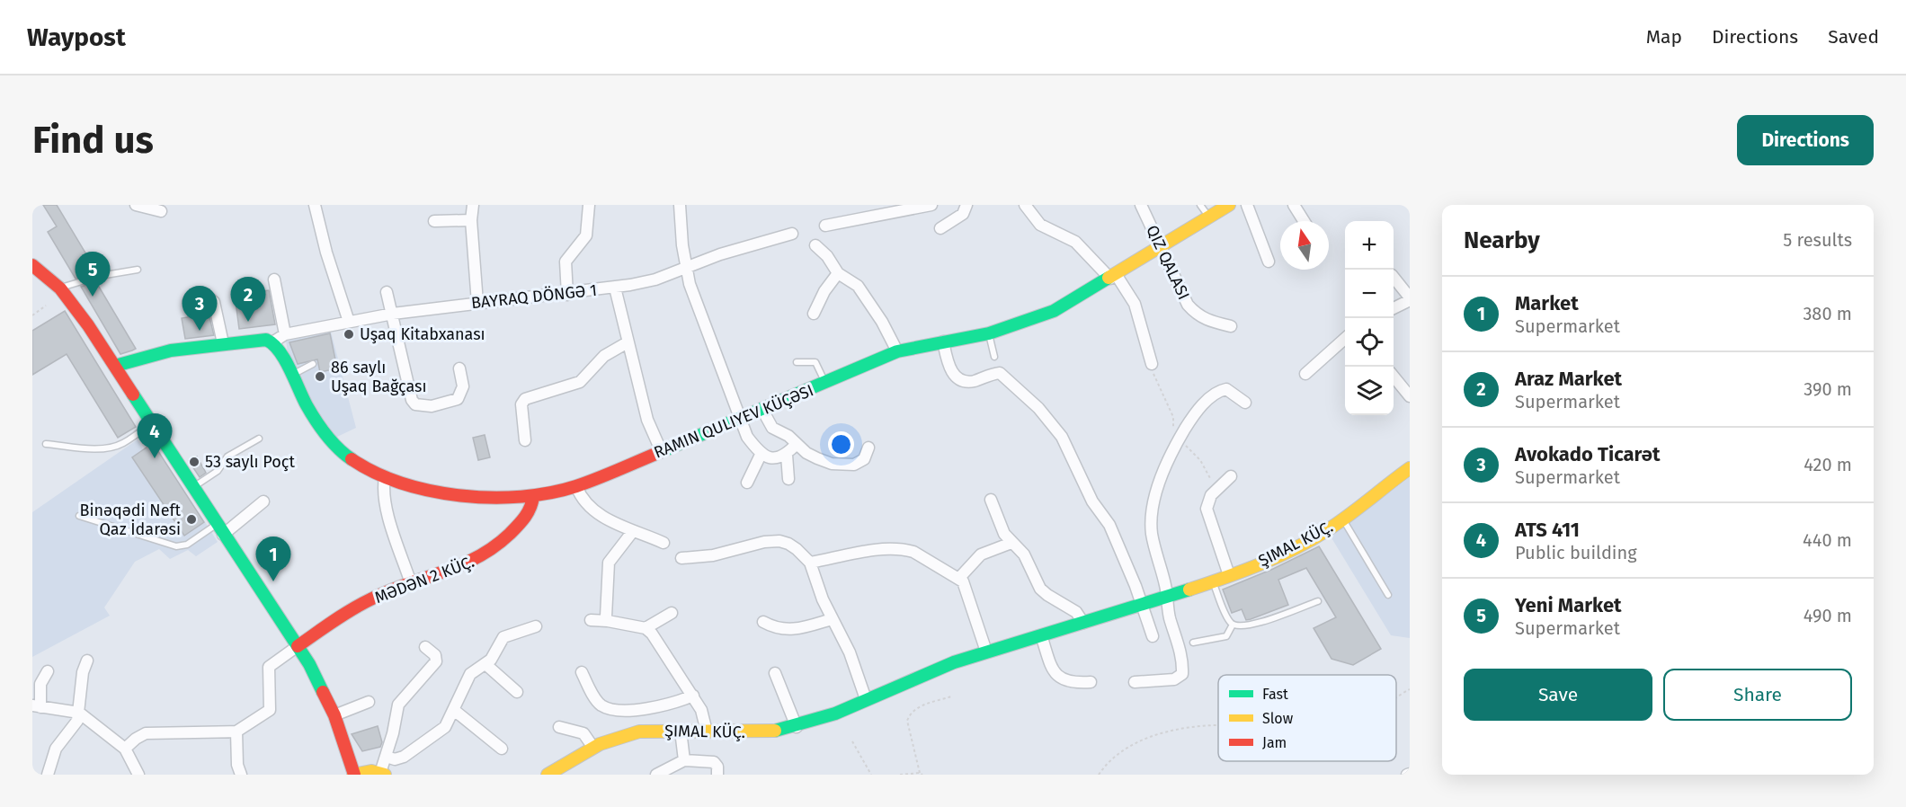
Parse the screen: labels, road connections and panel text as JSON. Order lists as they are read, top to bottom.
{
  "streets": {
    "street": [
      "BAYRAQ DÖNGƏ 1",
      "RAMIN QULIYEV KÜÇƏSI",
      "ŞIMAL KÜÇ.",
      "MƏDƏN 2 KÜÇ."
    ]
  },
  "crossings": [
    ["BAYRAQ DÖNGƏ 1", "RAMIN QULIYEV KÜÇƏSI"],
    ["RAMIN QULIYEV KÜÇƏSI", "MƏDƏN 2 KÜÇ."]
  ],
  "places": [
    "Uşaq Kitabxanası",
    "86 saylı Uşaq Bağçası",
    "53 saylı Poçt",
    "Binəqədi Neft Qaz İdarəsi"
  ],
  "legend": ["Fast", "Slow", "Jam"],
  "north": "top",
  "page": {
    "header": "Waypost",
    "nav": ["Map", "Directions", "Saved"],
    "buttons": [
      "Directions",
      ["Save", "Share"]
    ],
    "title": "Find us",
    "heading": ["Nearby", "5 results"],
    "map_buttons": ["+", "−"],
    "pins": [
      "5",
      "2",
      "3",
      "4",
      "1"
    ],
    "list": [
      {
        "mark": "1",
        "name": "Market",
        "note": "Supermarket",
        "value": "380 m"
      },
      {
        "mark": "2",
        "name": "Araz Market",
        "note": "Supermarket",
        "value": "390 m"
      },
      {
        "mark": "3",
        "name": "Avokado Ticarət",
        "note": "Supermarket",
        "value": "420 m"
      },
      {
        "mark": "4",
        "name": "ATS 411",
        "note": "Public building",
        "value": "440 m"
      },
      {
        "mark": "5",
        "name": "Yeni Market",
        "note": "Supermarket",
        "value": "490 m"
      }
    ]
  }
}
